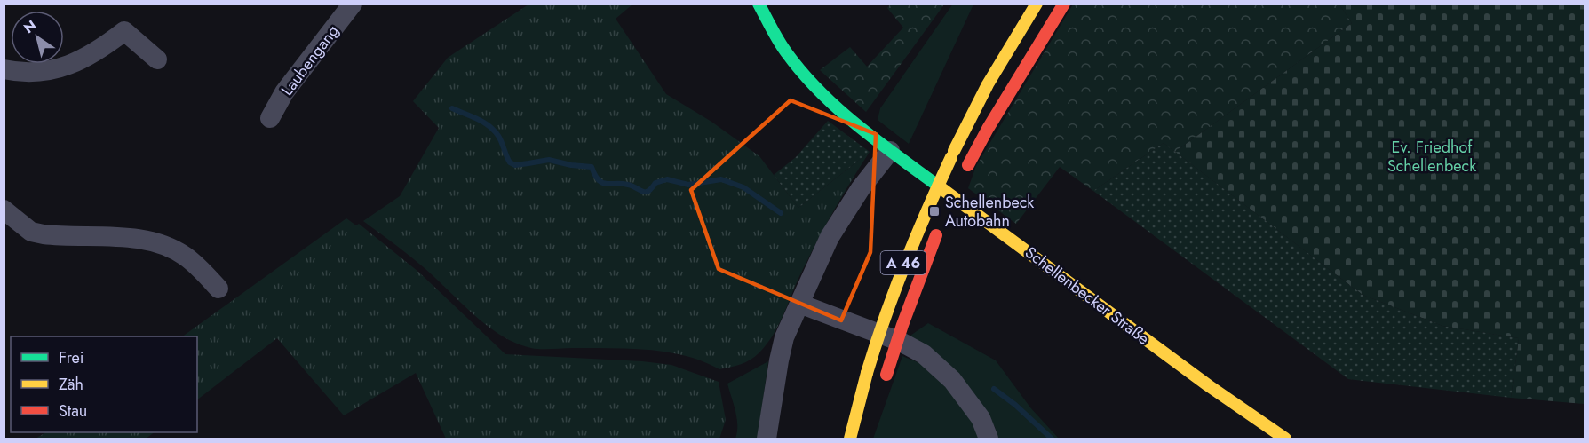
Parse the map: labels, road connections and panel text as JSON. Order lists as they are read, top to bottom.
{
  "streets": {
    "main road": ["A 46", "Schellenbecker Straße"],
    "street": ["Laubengang"]
  },
  "parks": ["Ev. Friedhof Schellenbeck"],
  "places": {
    "transit": ["Schellenbeck Autobahn"]
  },
  "legend": ["Frei", "Zäh", "Stau"],
  "north": "top left"
}
